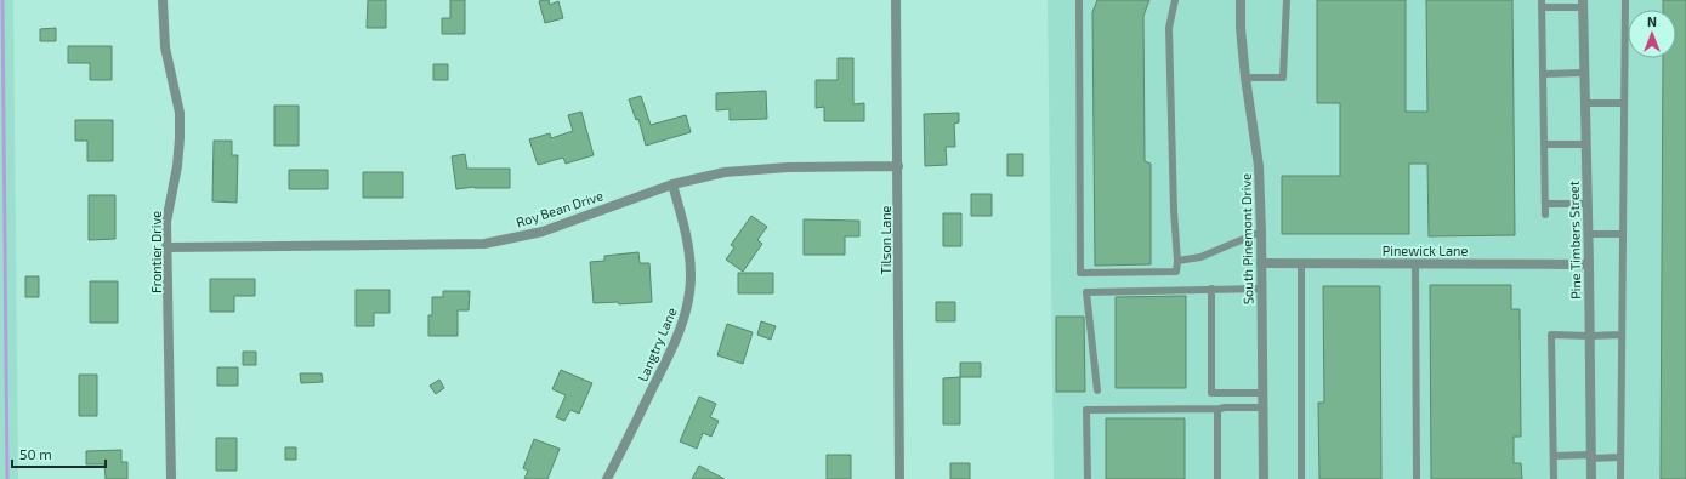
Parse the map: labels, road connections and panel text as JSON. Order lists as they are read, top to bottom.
{
  "streets": {
    "street": [
      "Roy Bean Drive",
      "South Pinemont Drive",
      "Tilson Lane",
      "Pine Timbers Street",
      "Pinewick Lane",
      "Frontier Drive",
      "Langtry Lane"
    ]
  },
  "crossings": [
    ["Roy Bean Drive", "Tilson Lane"],
    ["Roy Bean Drive", "Frontier Drive"],
    ["Roy Bean Drive", "Langtry Lane"],
    ["South Pinemont Drive", "Pinewick Lane"],
    ["Pine Timbers Street", "Pinewick Lane"]
  ],
  "scale_bar": "50 m",
  "north": "top"
}
